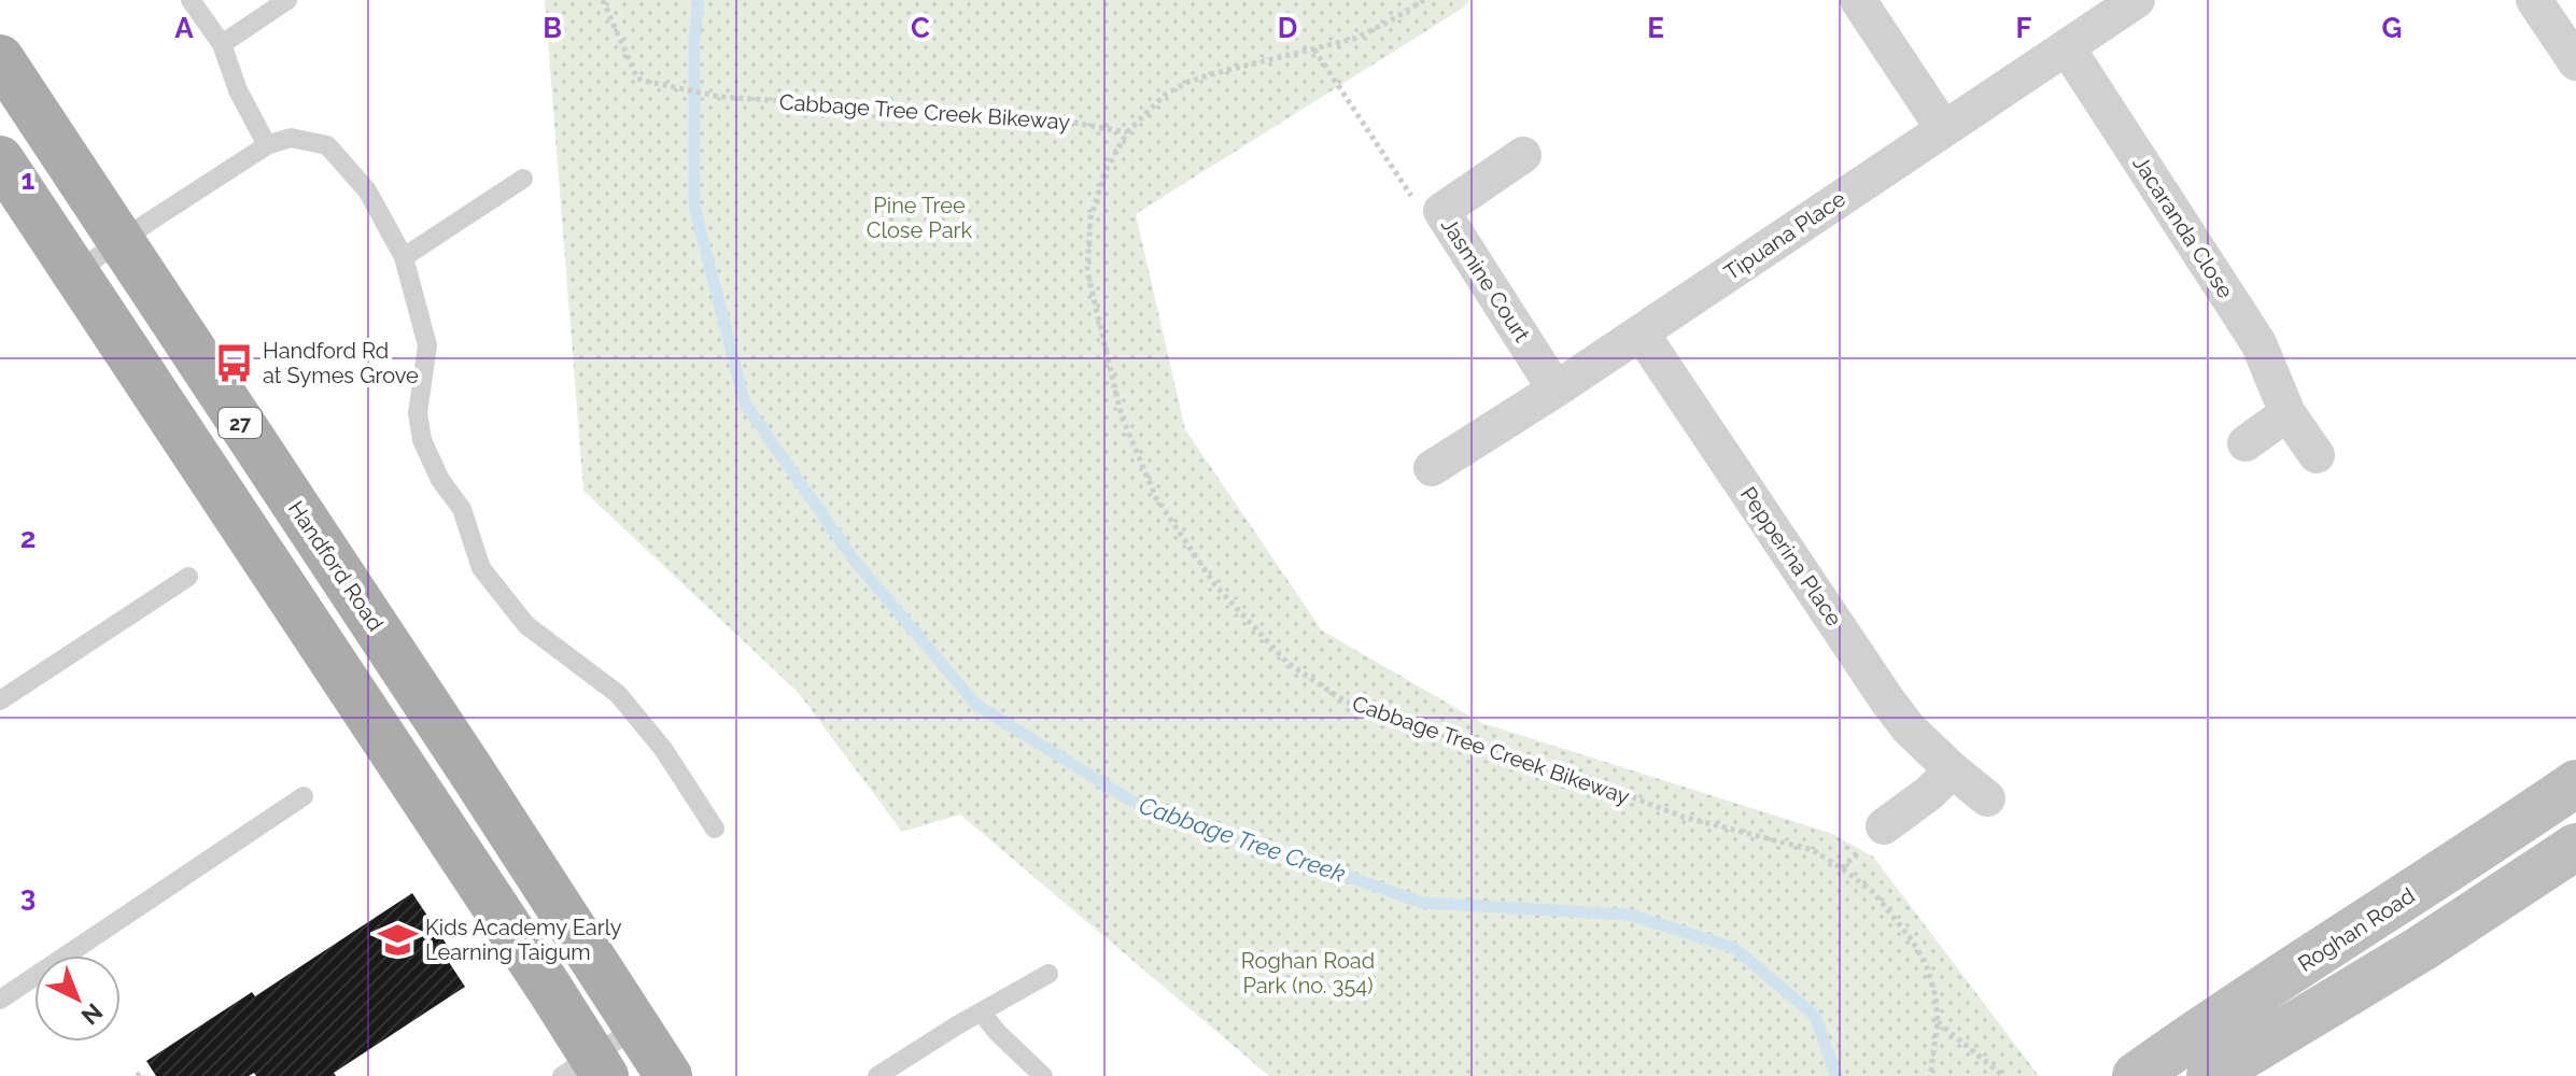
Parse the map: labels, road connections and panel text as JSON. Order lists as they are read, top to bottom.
{
  "streets": {
    "main road": ["27", "Handford Road", "Roghan Road"],
    "street": [
      "Jacaranda Close",
      "Tipuana Place",
      "Jasmine Court",
      "Pepperina Place"
    ],
    "path": ["Cabbage Tree Creek Bikeway"]
  },
  "crossings": [
    ["Jacaranda Close", "Tipuana Place"],
    ["Tipuana Place", "Jasmine Court"],
    ["Tipuana Place", "Pepperina Place"]
  ],
  "water": ["Cabbage Tree Creek"],
  "parks": ["Pine Tree Close Park", "Roghan Road Park (no. 354)"],
  "places": {
    "bus stop": ["Handford Rd at Symes Grove"],
    "school or university": ["Kids Academy Early Learning Taigum"]
  },
  "north": "bottom right",
  "grid": {
    "columns": [
      "A",
      "B",
      "C",
      "D",
      "E",
      "F",
      "G"
    ],
    "rows": ["1", "2", "3"]
  }
}
